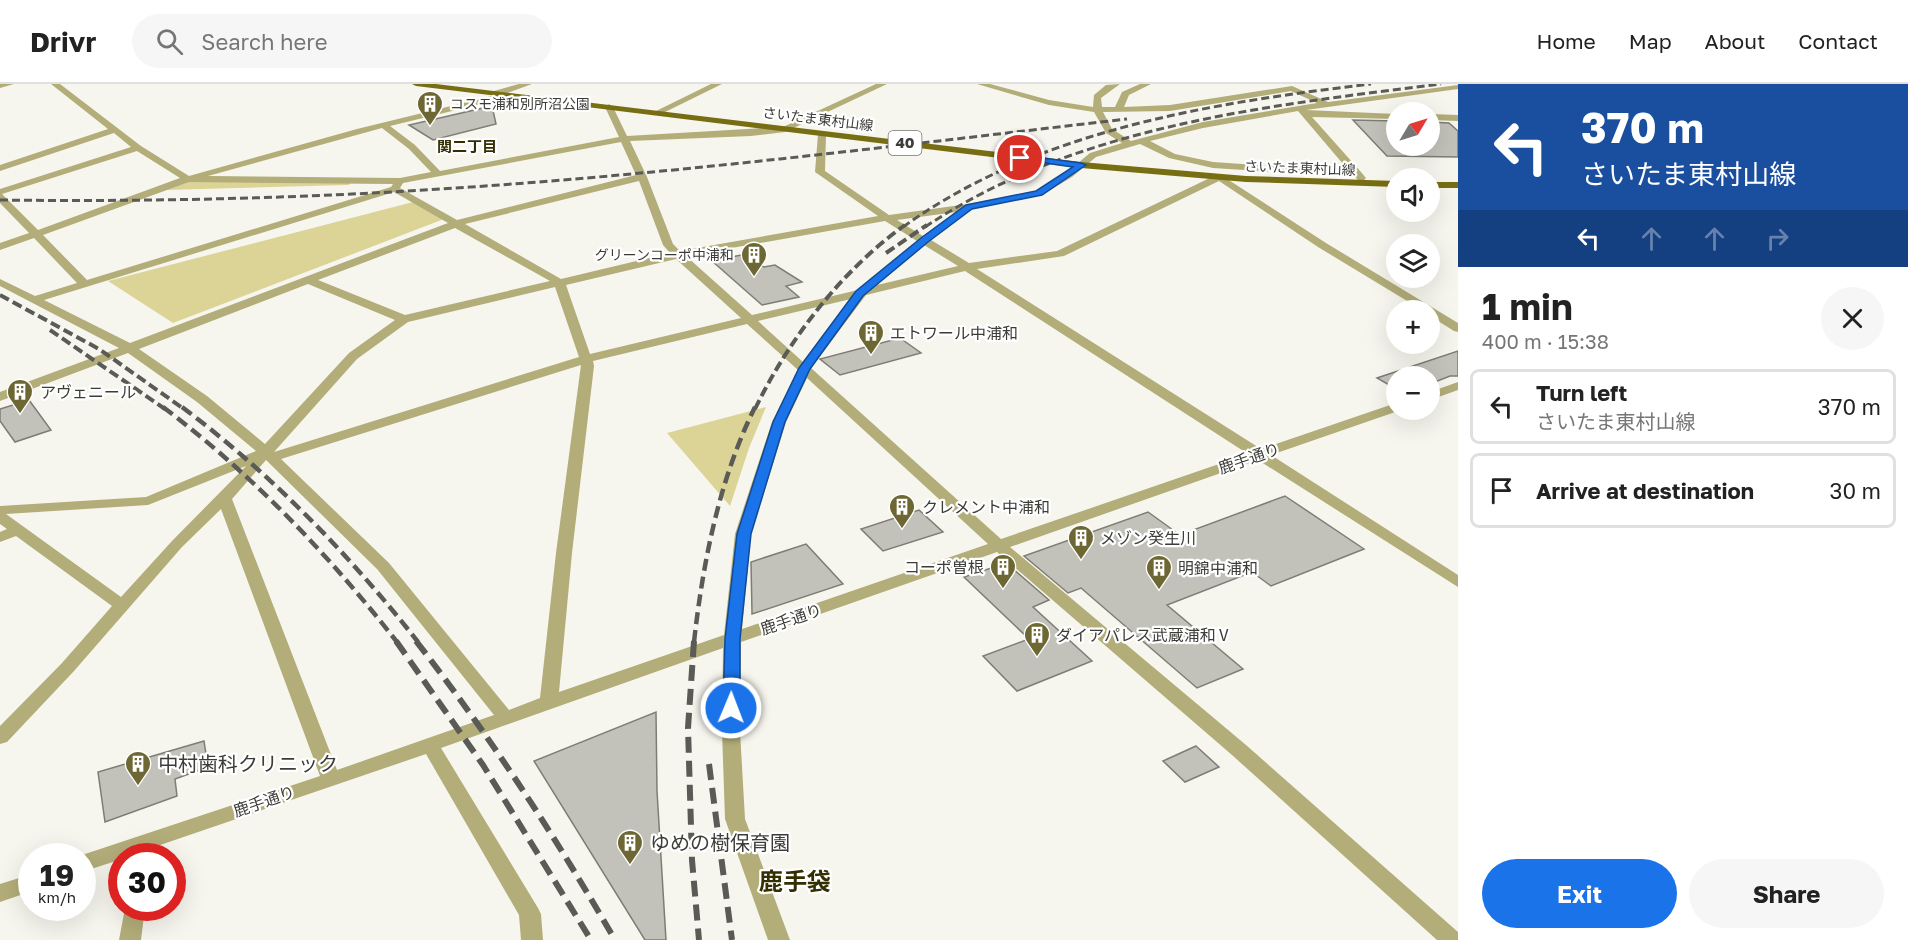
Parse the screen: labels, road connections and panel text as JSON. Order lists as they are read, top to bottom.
{
  "streets": {
    "main road": ["さいたま東村山線", "40"],
    "street": ["鹿手通り"]
  },
  "districts": ["関二丁目", "鹿手袋"],
  "places": {
    "building": [
      "コスモ浦和別所沼公園",
      "グリーンコーポ中浦和",
      "エトワール中浦和",
      "アヴェニール",
      "クレメント中浦和",
      "メゾン癸生川",
      "コーポ曽根",
      "明錦中浦和",
      "ダイアパレス武蔵浦和Ⅴ",
      "中村歯科クリニック",
      "ゆめの樹保育園"
    ]
  },
  "north": "top right",
  "page": {
    "header": "Drivr",
    "search": "Search here",
    "nav": [
      "Home",
      "Map",
      "About",
      "Contact"
    ],
    "turn": ["370 m", "さいたま東村山線"],
    "map_buttons": ["+", "−"],
    "heading": ["1 min", "400 m · 15:38"],
    "list": [
      {
        "name": "Turn left",
        "note": "さいたま東村山線",
        "value": "370 m"
      },
      {
        "name": "Arrive at destination",
        "value": "30 m"
      }
    ],
    "speed": "19 km/h",
    "limit": "30",
    "buttons": ["Exit", "Share"]
  }
}
